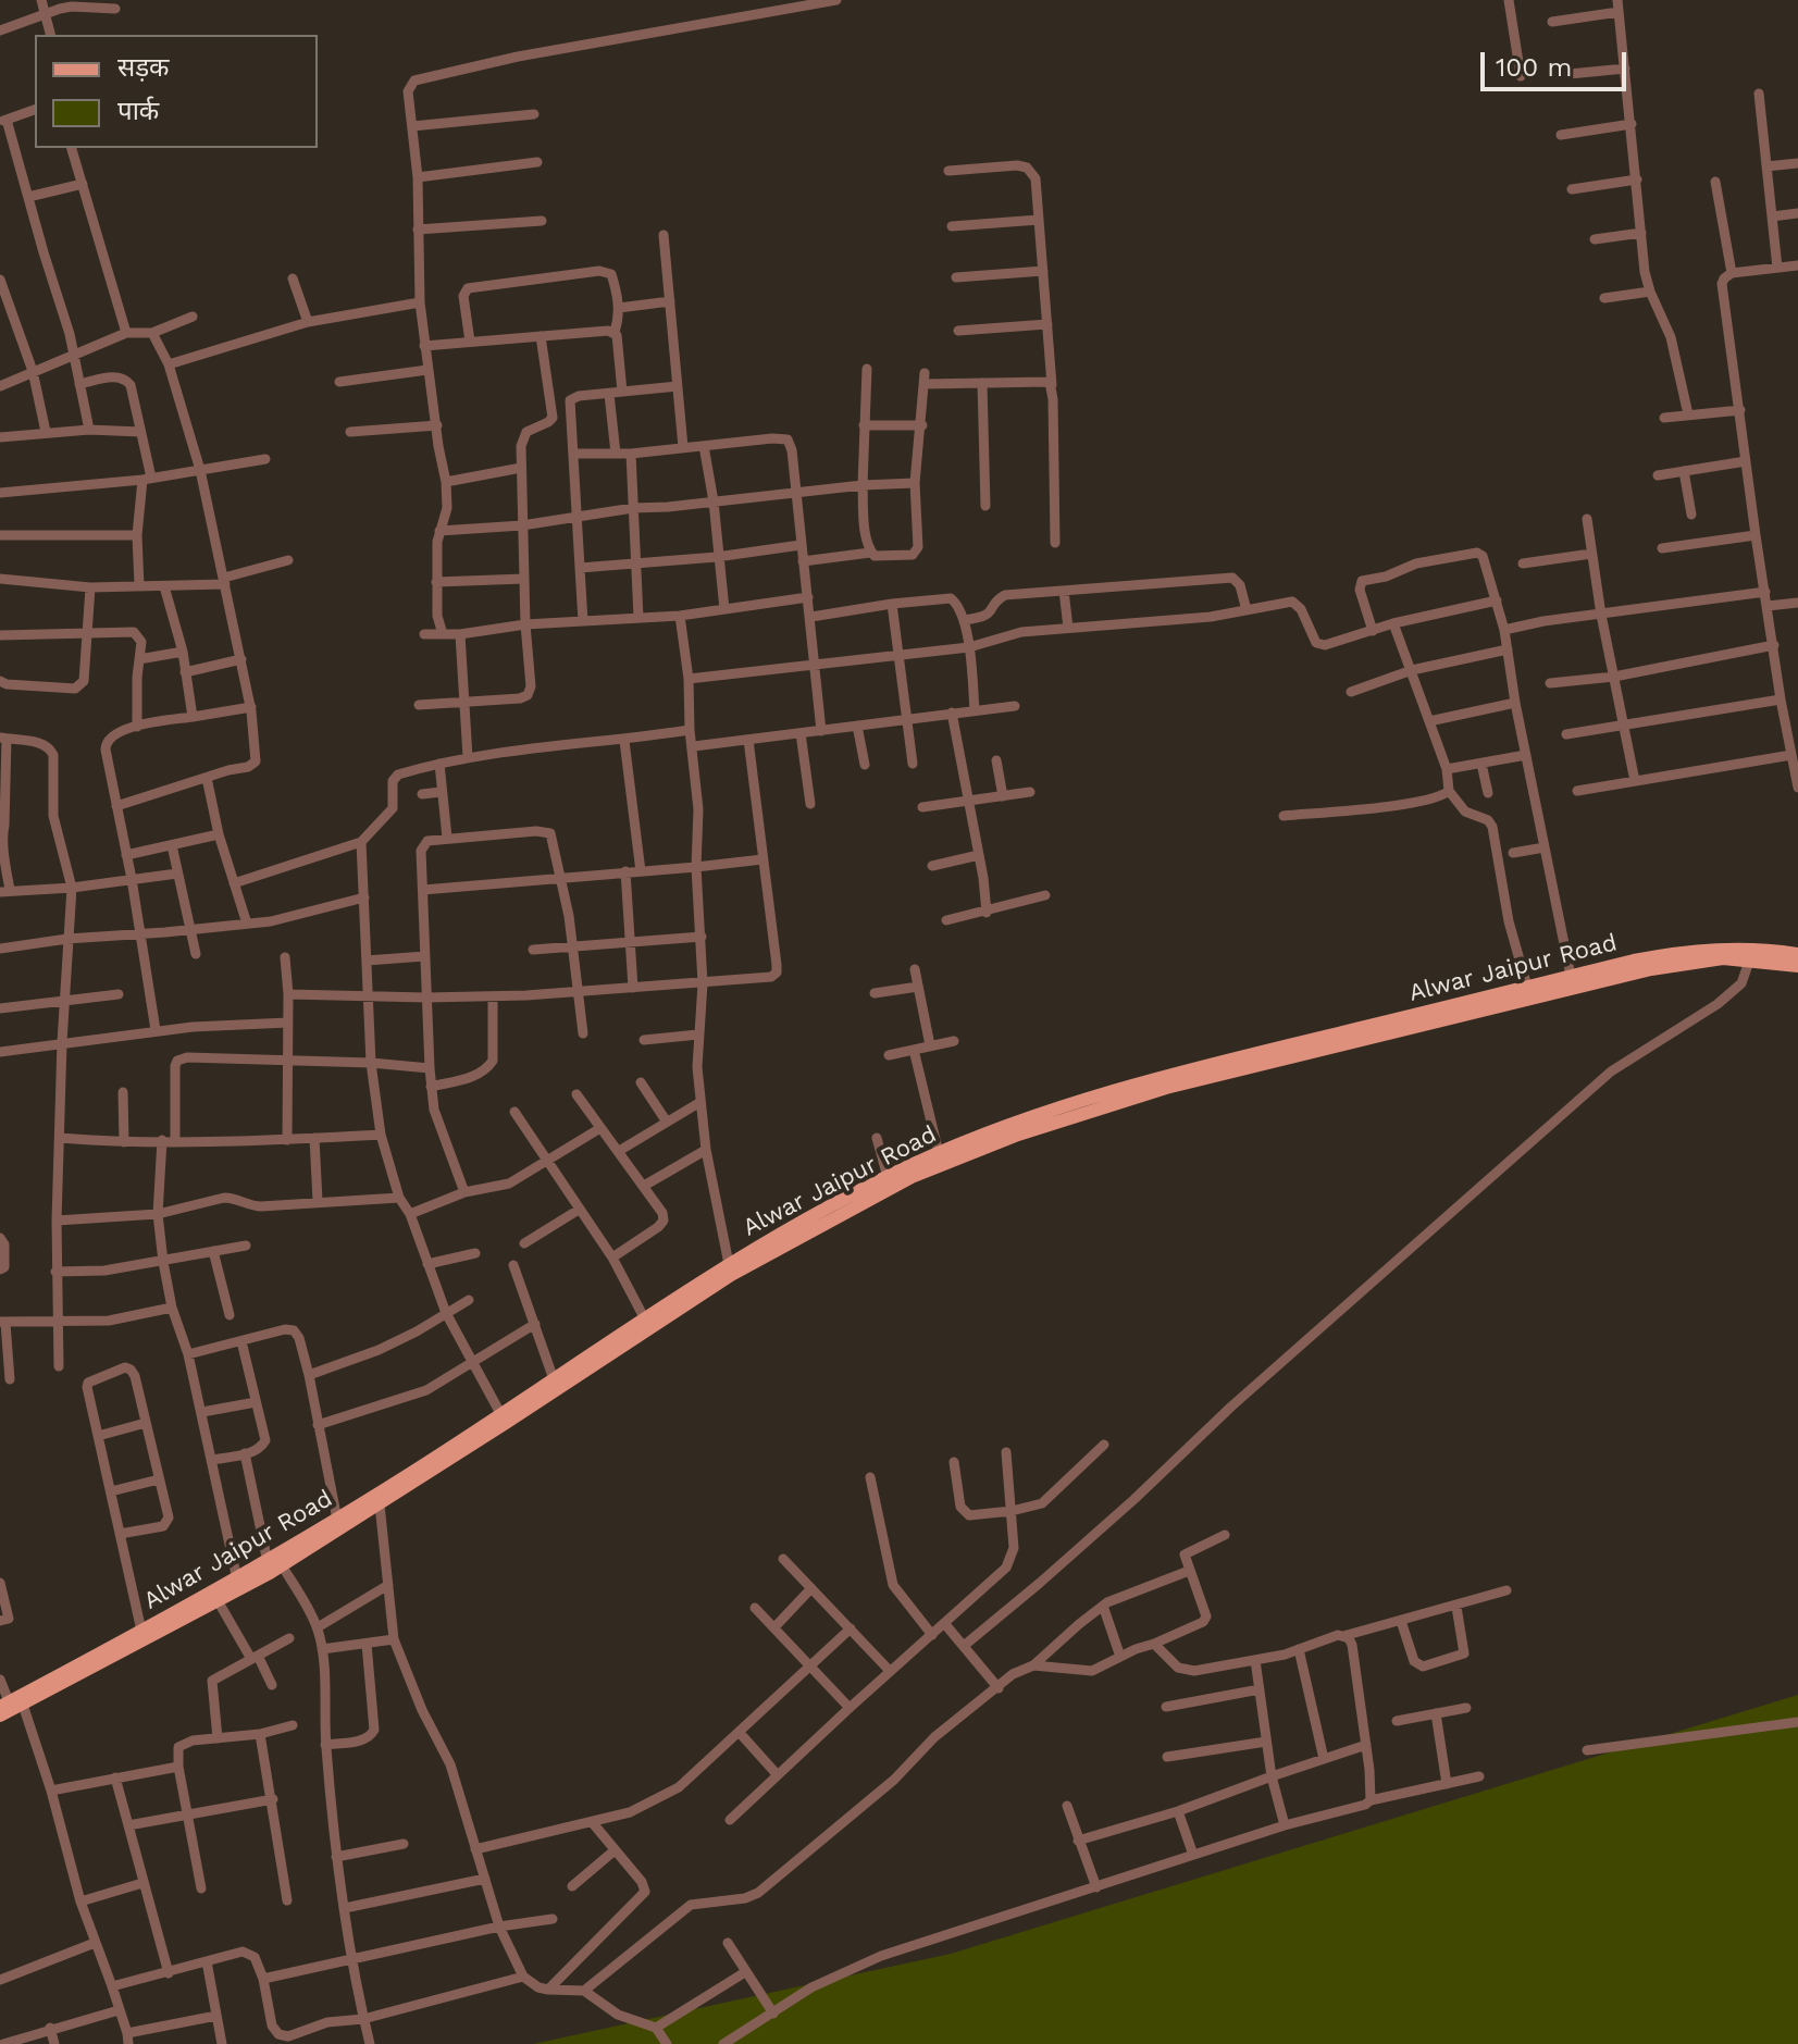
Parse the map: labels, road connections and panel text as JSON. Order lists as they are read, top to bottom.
{
  "streets": {
    "main road": ["Alwar Jaipur Road"]
  },
  "legend": ["सड़क", "पार्क"],
  "scale_bar": "100 m"
}
